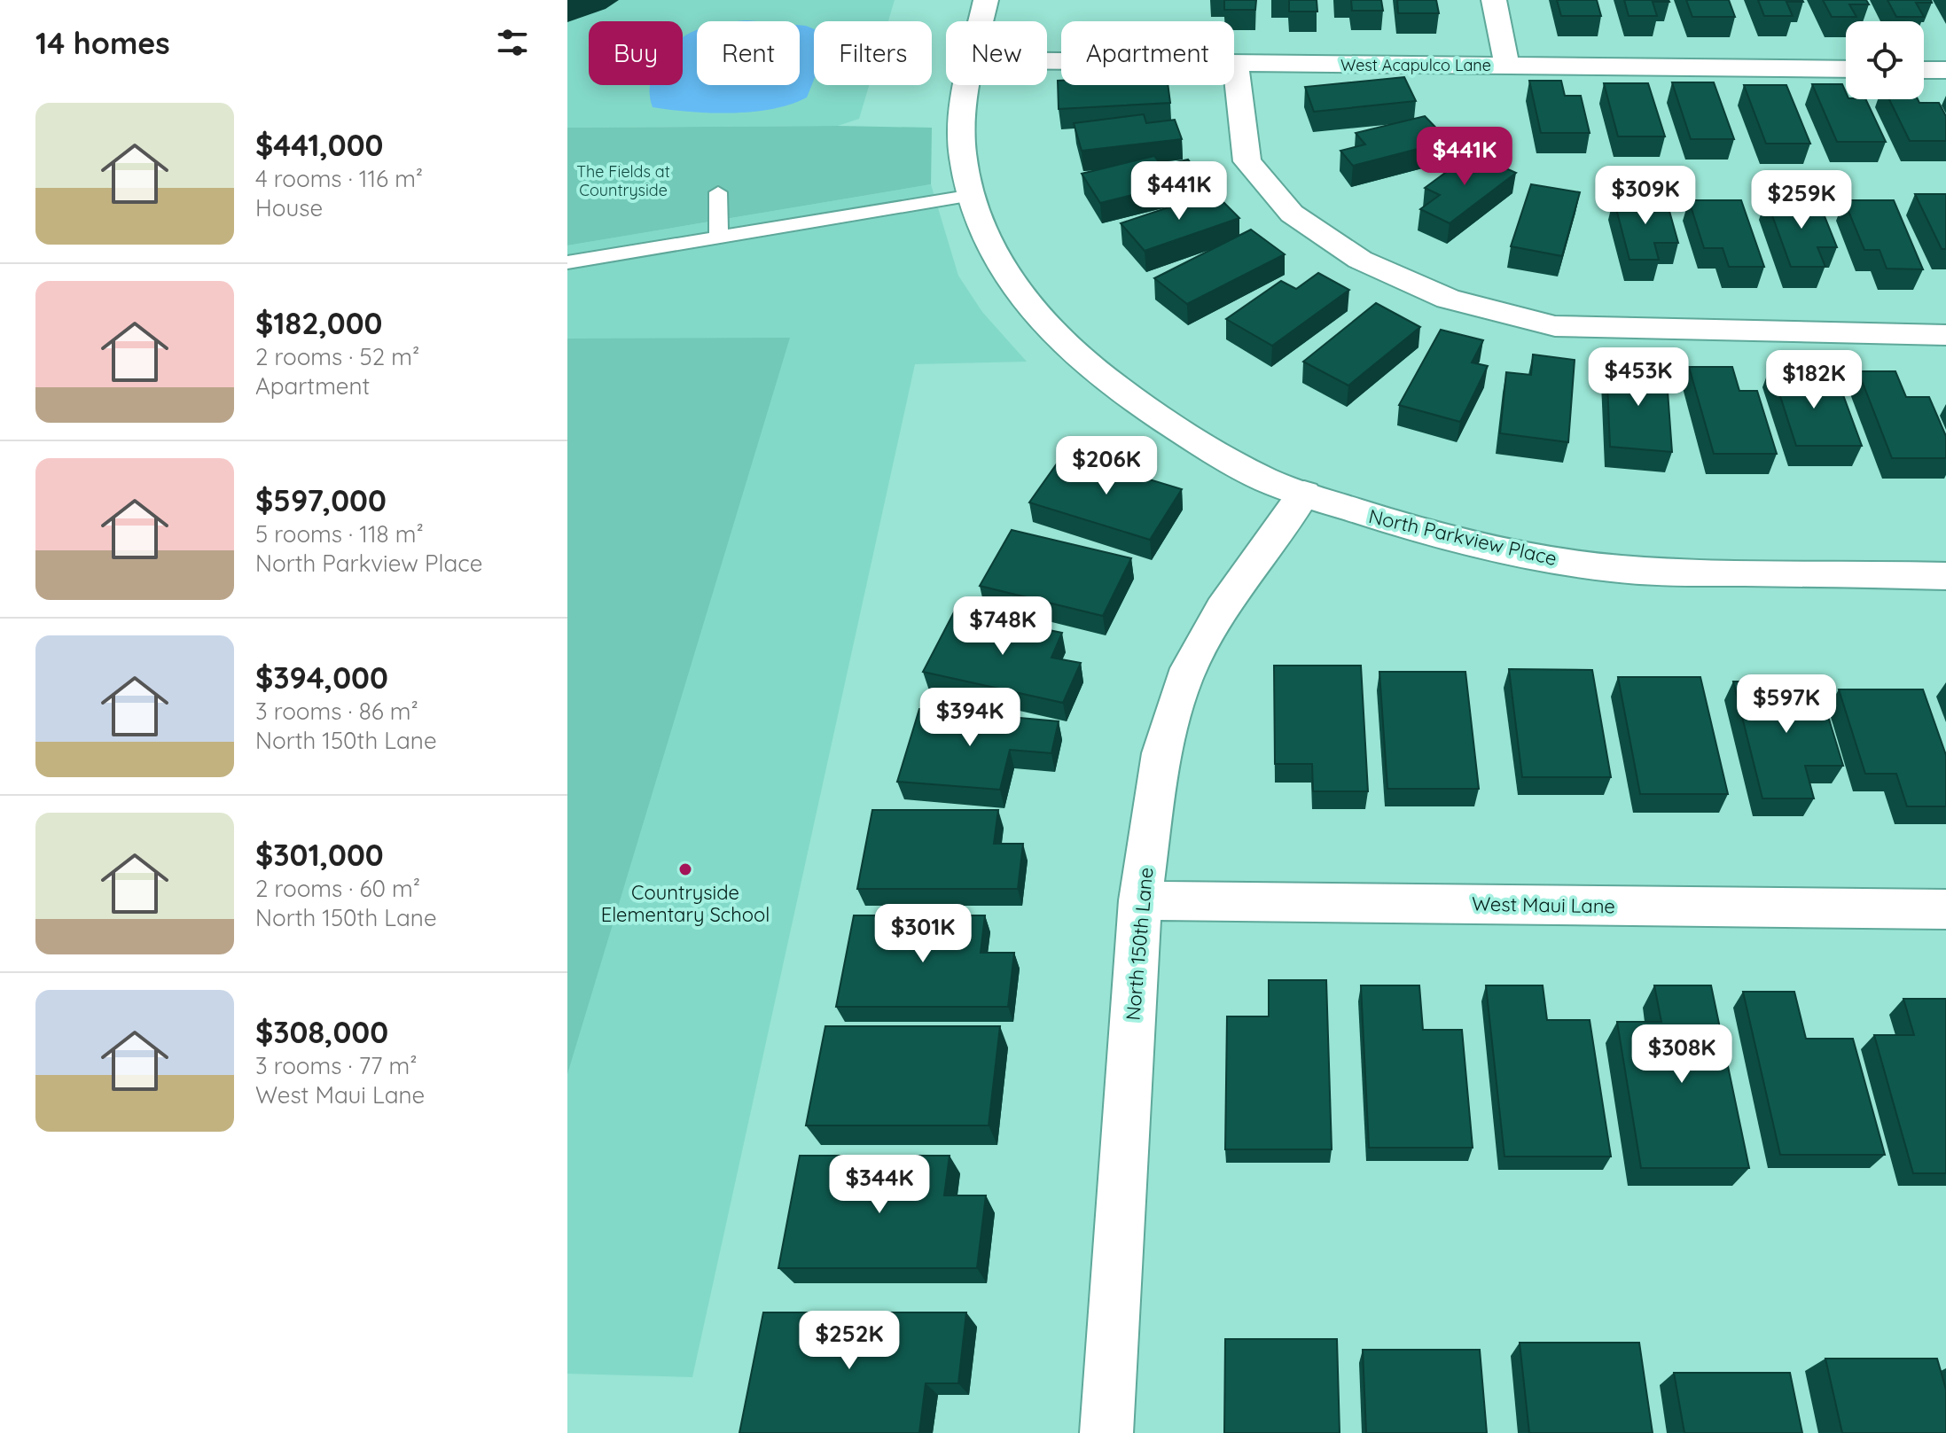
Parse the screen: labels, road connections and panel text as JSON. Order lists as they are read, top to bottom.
{
  "streets": {
    "street": [
      "West Acapulco Lane",
      "North Parkview Place",
      "West Maui Lane",
      "North 150th Lane"
    ]
  },
  "crossings": [
    ["North Parkview Place", "North 150th Lane"],
    ["West Maui Lane", "North 150th Lane"]
  ],
  "parks": ["The Fields at Countryside"],
  "places": ["Countryside Elementary School"],
  "page": {
    "heading": "14 homes",
    "chip": [
      "Buy",
      "Rent",
      "Filters",
      "New",
      "Apartment"
    ],
    "list": [
      {
        "name": "$441,000",
        "note": "4 rooms · 116 m² · House"
      },
      {
        "name": "$182,000",
        "note": "2 rooms · 52 m² · Apartment"
      },
      {
        "name": "$597,000",
        "note": "5 rooms · 118 m² · North Parkview Place"
      },
      {
        "name": "$394,000",
        "note": "3 rooms · 86 m² · North 150th Lane"
      },
      {
        "name": "$301,000",
        "note": "2 rooms · 60 m² · North 150th Lane"
      },
      {
        "name": "$308,000",
        "note": "3 rooms · 77 m² · West Maui Lane"
      }
    ],
    "price": [
      "$441K",
      "$441K",
      "$309K",
      "$259K",
      "$453K",
      "$182K",
      "$206K",
      "$748K",
      "$597K",
      "$394K",
      "$301K",
      "$308K",
      "$344K",
      "$252K"
    ]
  }
}
